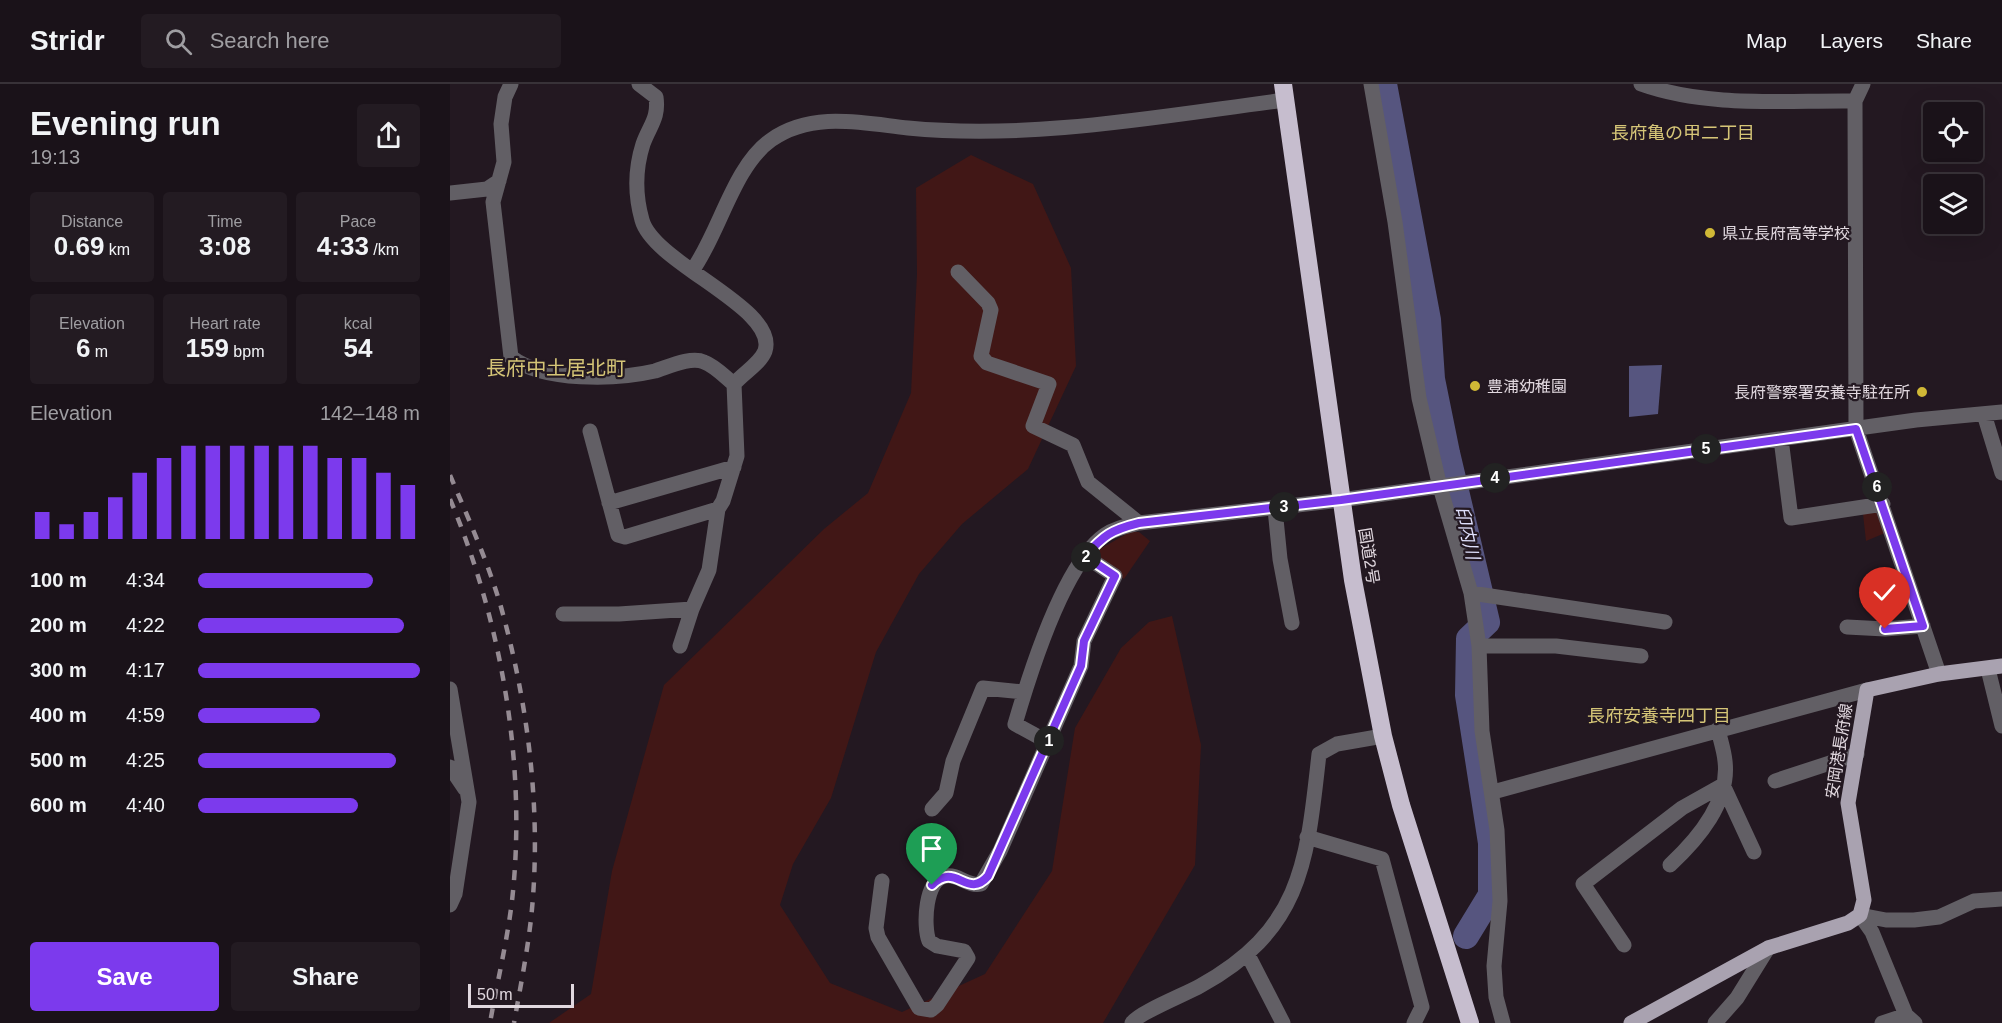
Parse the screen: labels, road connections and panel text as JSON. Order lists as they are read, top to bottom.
{
  "streets": {
    "highway": ["国道2号"],
    "main road": ["安岡港長府線"]
  },
  "districts": ["長府亀の甲二丁目", "長府中土居北町", "長府安養寺四丁目"],
  "water": ["印内川"],
  "places": ["県立長府高等学校", "豊浦幼稚園", "長府警察署安養寺駐在所"],
  "scale_bar": "50 m",
  "page": {
    "header": "Stridr",
    "search": "Search here",
    "nav": ["Map", "Layers", "Share"],
    "heading": ["Evening run", "19:13"],
    "stats": [
      ["Distance", "0.69 km"],
      ["Time", "3:08"],
      ["Pace", "4:33 /km"],
      ["Elevation", "6 m"],
      ["Heart rate", "159 bpm"],
      ["kcal", "54"]
    ],
    "chart": ["Elevation", "142–148 m"],
    "pins": [
      "5",
      "4",
      "6",
      "3",
      "2",
      "1"
    ],
    "list": [
      {
        "name": "100 m",
        "note": "4:34"
      },
      {
        "name": "200 m",
        "note": "4:22"
      },
      {
        "name": "300 m",
        "note": "4:17"
      },
      {
        "name": "400 m",
        "note": "4:59"
      },
      {
        "name": "500 m",
        "note": "4:25"
      },
      {
        "name": "600 m",
        "note": "4:40"
      }
    ],
    "buttons": ["Save", "Share"],
    "scale": "50 m"
  }
}
